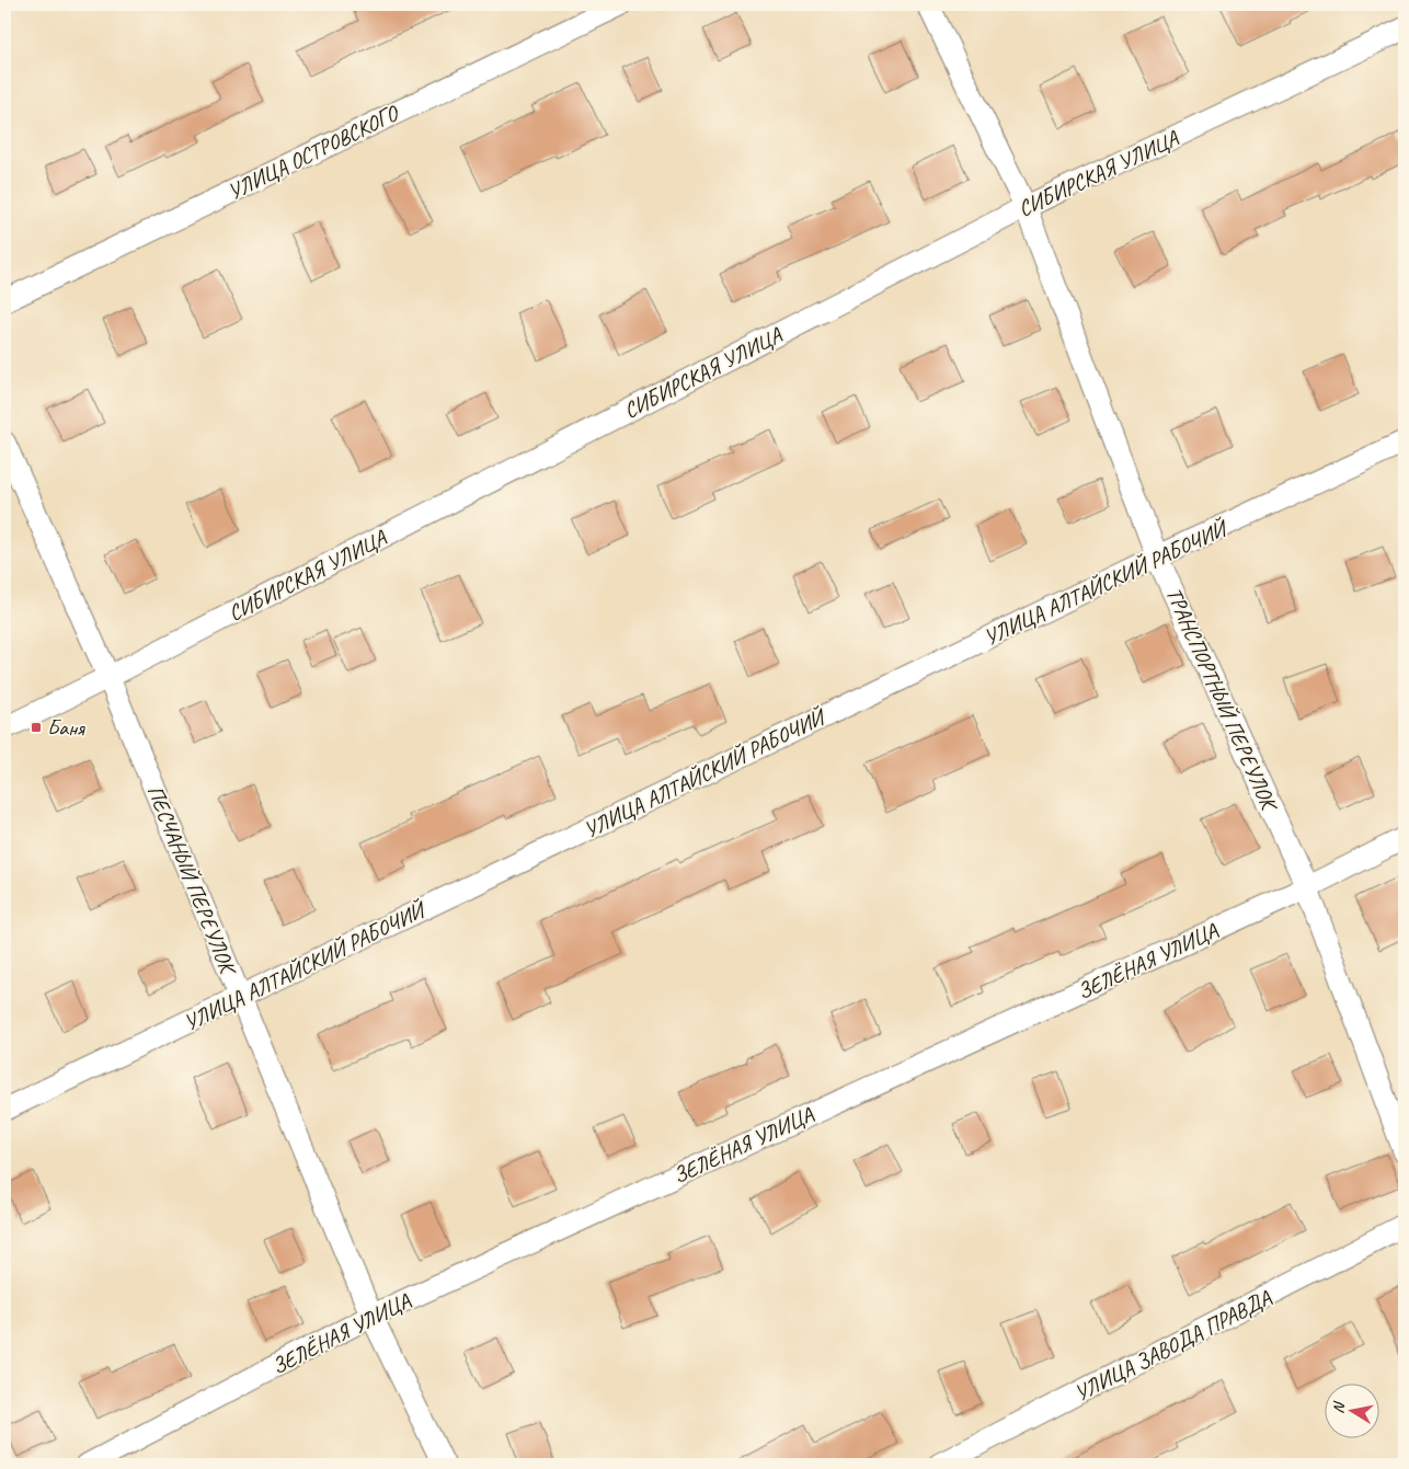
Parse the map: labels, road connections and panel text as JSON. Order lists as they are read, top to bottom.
{
  "streets": {
    "street": [
      "УЛИЦА ОСТРОВСКОГО",
      "СИБИРСКАЯ УЛИЦА",
      "УЛИЦА АЛТАЙСКИЙ РАБОЧИЙ",
      "ТРАНСПОРТНЫЙ ПЕРЕУЛОК",
      "ПЕСЧАНЫЙ ПЕРЕУЛОК",
      "ЗЕЛЁНАЯ УЛИЦА",
      "УЛИЦА ЗАВОДА ПРАВДА"
    ]
  },
  "crossings": [
    ["СИБИРСКАЯ УЛИЦА", "ТРАНСПОРТНЫЙ ПЕРЕУЛОК"],
    ["СИБИРСКАЯ УЛИЦА", "ПЕСЧАНЫЙ ПЕРЕУЛОК"],
    ["УЛИЦА АЛТАЙСКИЙ РАБОЧИЙ", "ТРАНСПОРТНЫЙ ПЕРЕУЛОК"],
    ["УЛИЦА АЛТАЙСКИЙ РАБОЧИЙ", "ПЕСЧАНЫЙ ПЕРЕУЛОК"],
    ["ТРАНСПОРТНЫЙ ПЕРЕУЛОК", "ЗЕЛЁНАЯ УЛИЦА"],
    ["ПЕСЧАНЫЙ ПЕРЕУЛОК", "ЗЕЛЁНАЯ УЛИЦА"]
  ],
  "places": {
    "transit": ["Баня"]
  },
  "north": "left"
}
